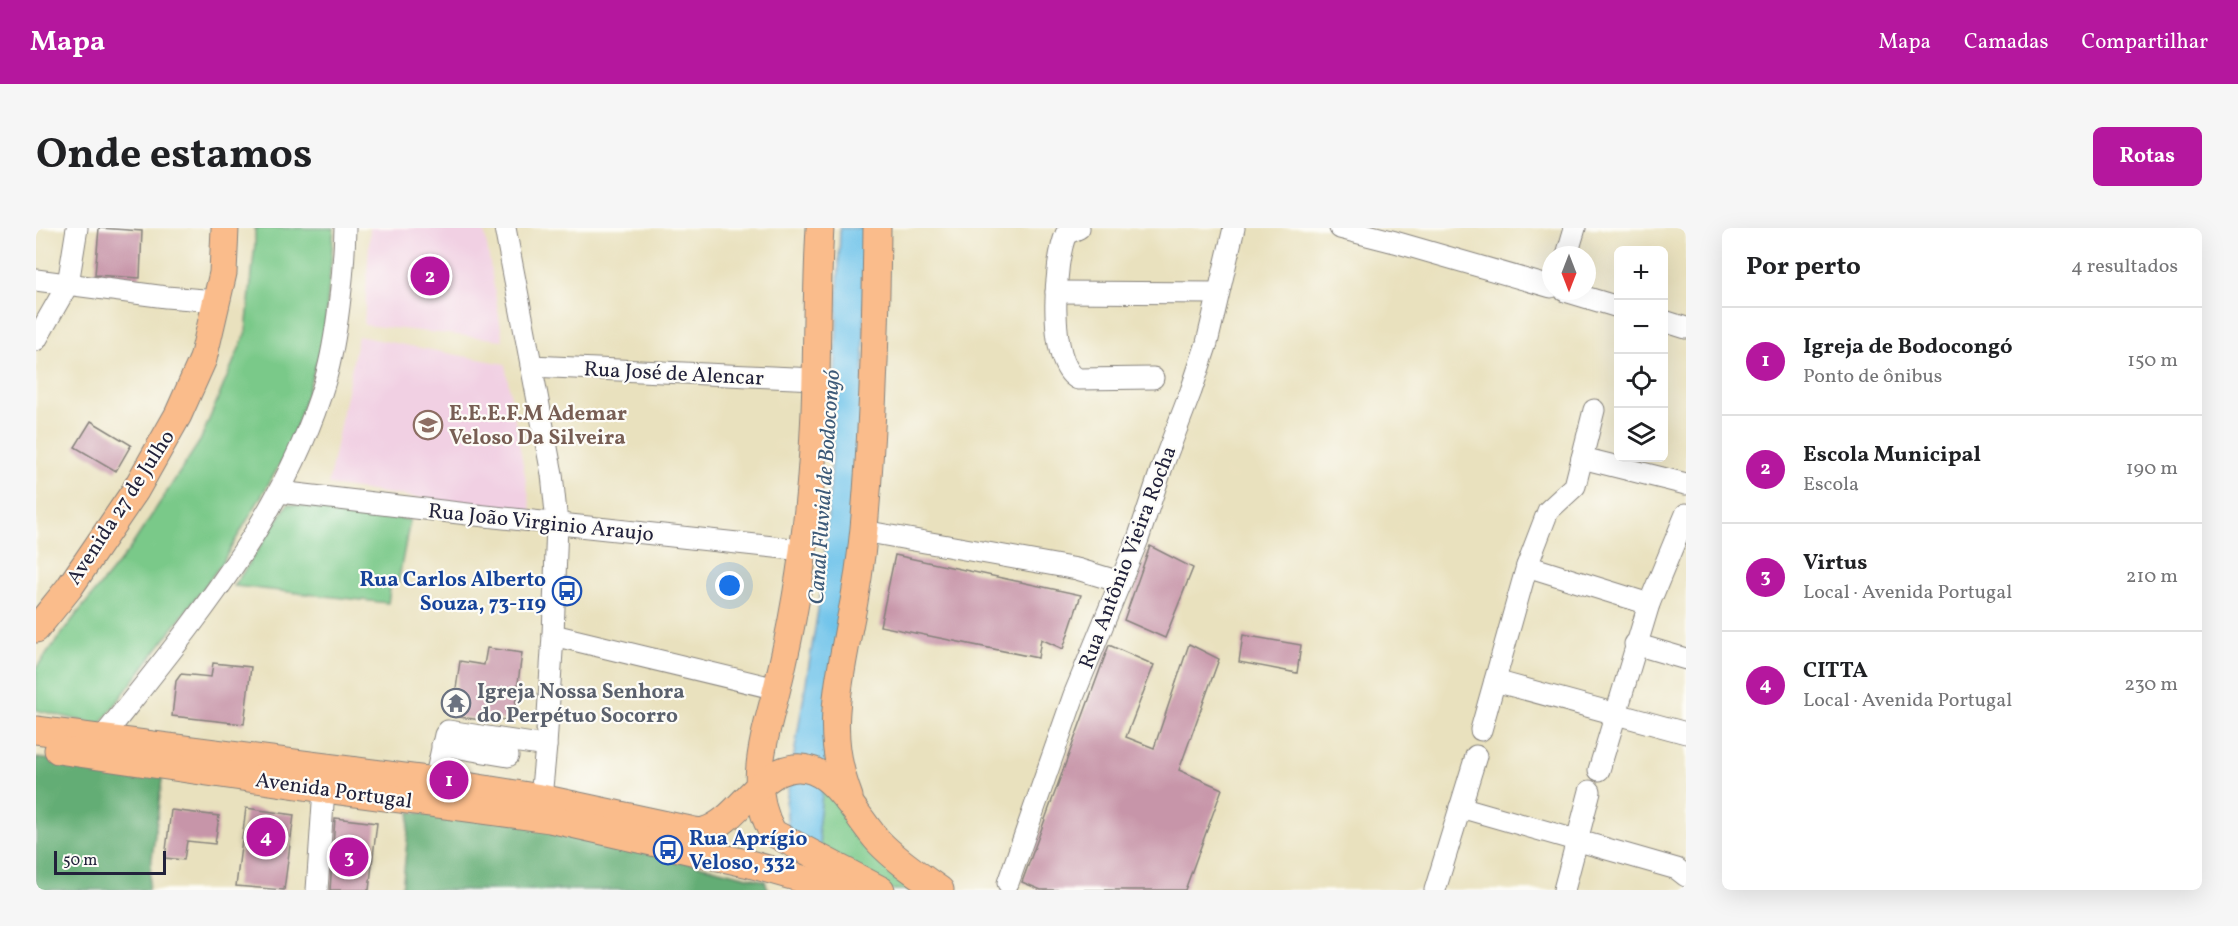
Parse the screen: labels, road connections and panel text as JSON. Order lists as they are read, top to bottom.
{
  "streets": {
    "main road": ["Avenida 27 de Julho", "Avenida Portugal"],
    "street": ["Rua José de Alencar", "Rua João Virginio Araujo", "Rua Antônio Vieira Rocha"]
  },
  "water": ["Canal Fluvial de Bodocongó"],
  "places": {
    "school or university": ["E.E.E.F.M Ademar Veloso Da Silveira"],
    "bus stop": ["Rua Carlos Alberto Souza, 73-119", "Rua Aprígio Veloso, 332"],
    "temple": ["Igreja Nossa Senhora do Perpétuo Socorro"]
  },
  "scale_bar": "50 m",
  "north": "bottom",
  "page": {
    "header": "Mapa",
    "nav": ["Mapa", "Camadas", "Compartilhar"],
    "title": "Onde estamos",
    "buttons": "Rotas",
    "heading": ["Por perto", "4 resultados"],
    "map_buttons": ["+", "−"],
    "pins": [
      "2",
      "1",
      "4",
      "3"
    ],
    "list": [
      {
        "mark": "1",
        "name": "Igreja de Bodocongó",
        "note": "Ponto de ônibus",
        "value": "150 m"
      },
      {
        "mark": "2",
        "name": "Escola Municipal",
        "note": "Escola",
        "value": "190 m"
      },
      {
        "mark": "3",
        "name": "Virtus",
        "note": "Local · Avenida Portugal",
        "value": "210 m"
      },
      {
        "mark": "4",
        "name": "CITTA",
        "note": "Local · Avenida Portugal",
        "value": "230 m"
      }
    ],
    "scale": "50 m"
  }
}
